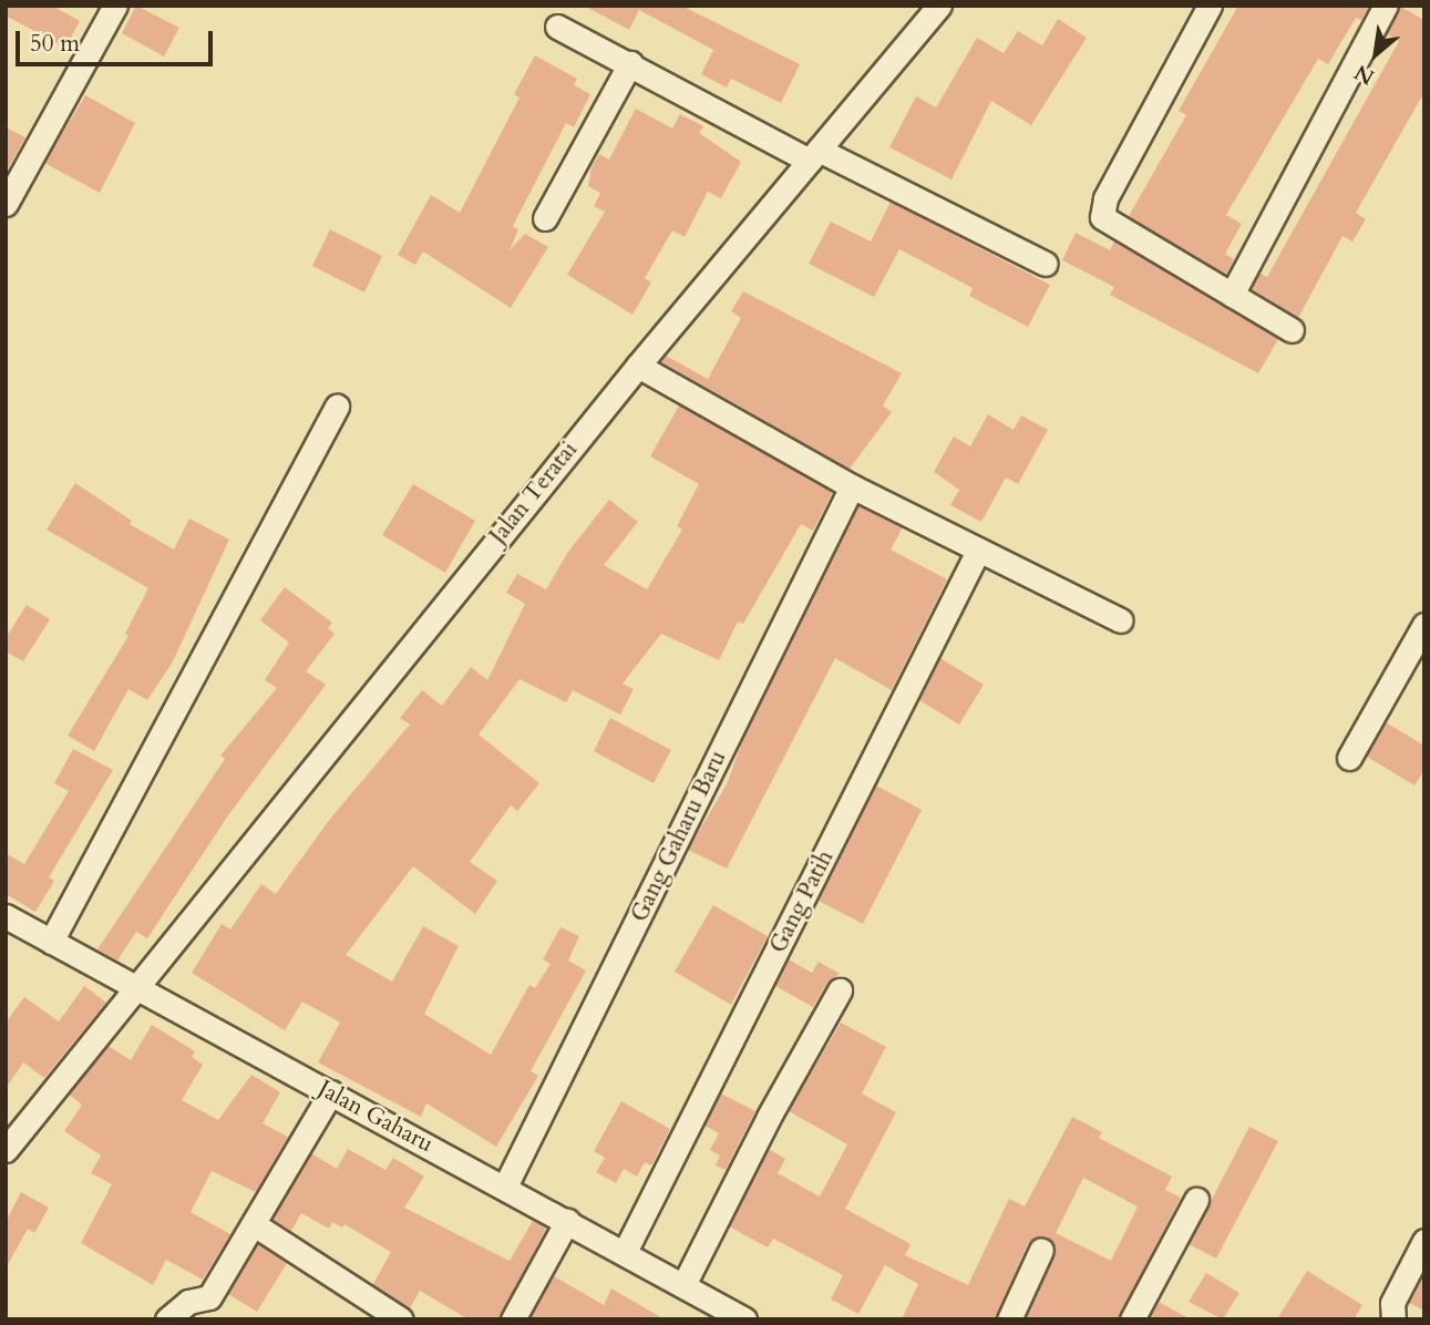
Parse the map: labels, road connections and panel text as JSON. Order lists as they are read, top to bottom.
{
  "streets": {
    "street": [
      "Jalan Teratai",
      "Gang Gaharu Baru",
      "Gang Patih",
      "Jalan Gaharu"
    ]
  },
  "crossings": [
    ["Jalan Teratai", "Jalan Gaharu"],
    ["Gang Gaharu Baru", "Jalan Gaharu"],
    ["Gang Patih", "Jalan Gaharu"]
  ],
  "scale_bar": "50 m",
  "north": "bottom left"
}
